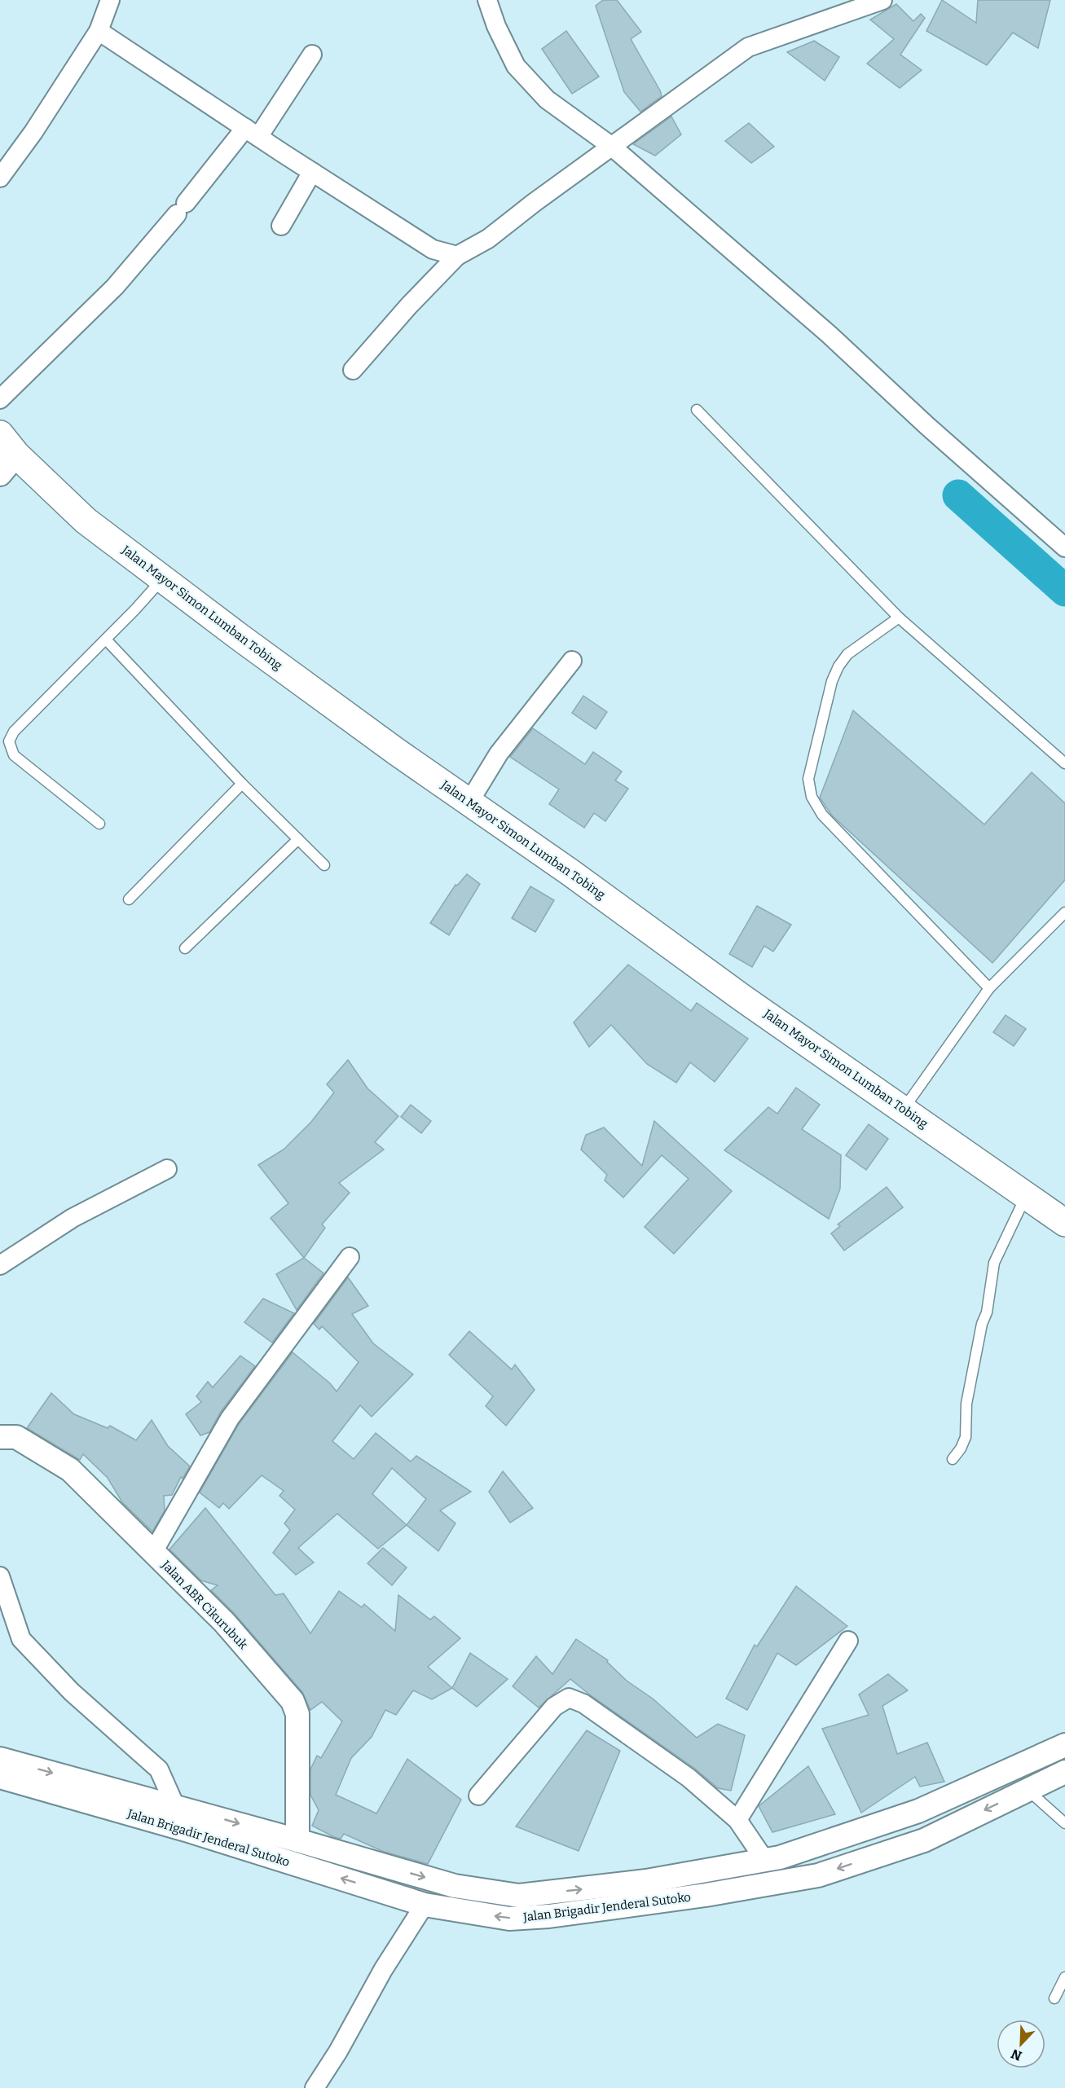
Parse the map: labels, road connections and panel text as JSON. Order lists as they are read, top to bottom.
{
  "streets": {
    "main road": ["Jalan Mayor Simon Lumban Tobing"],
    "street": ["Jalan ABR Cikurubuk", "Jalan Brigadir Jenderal Sutoko"]
  },
  "north": "bottom left"
}
